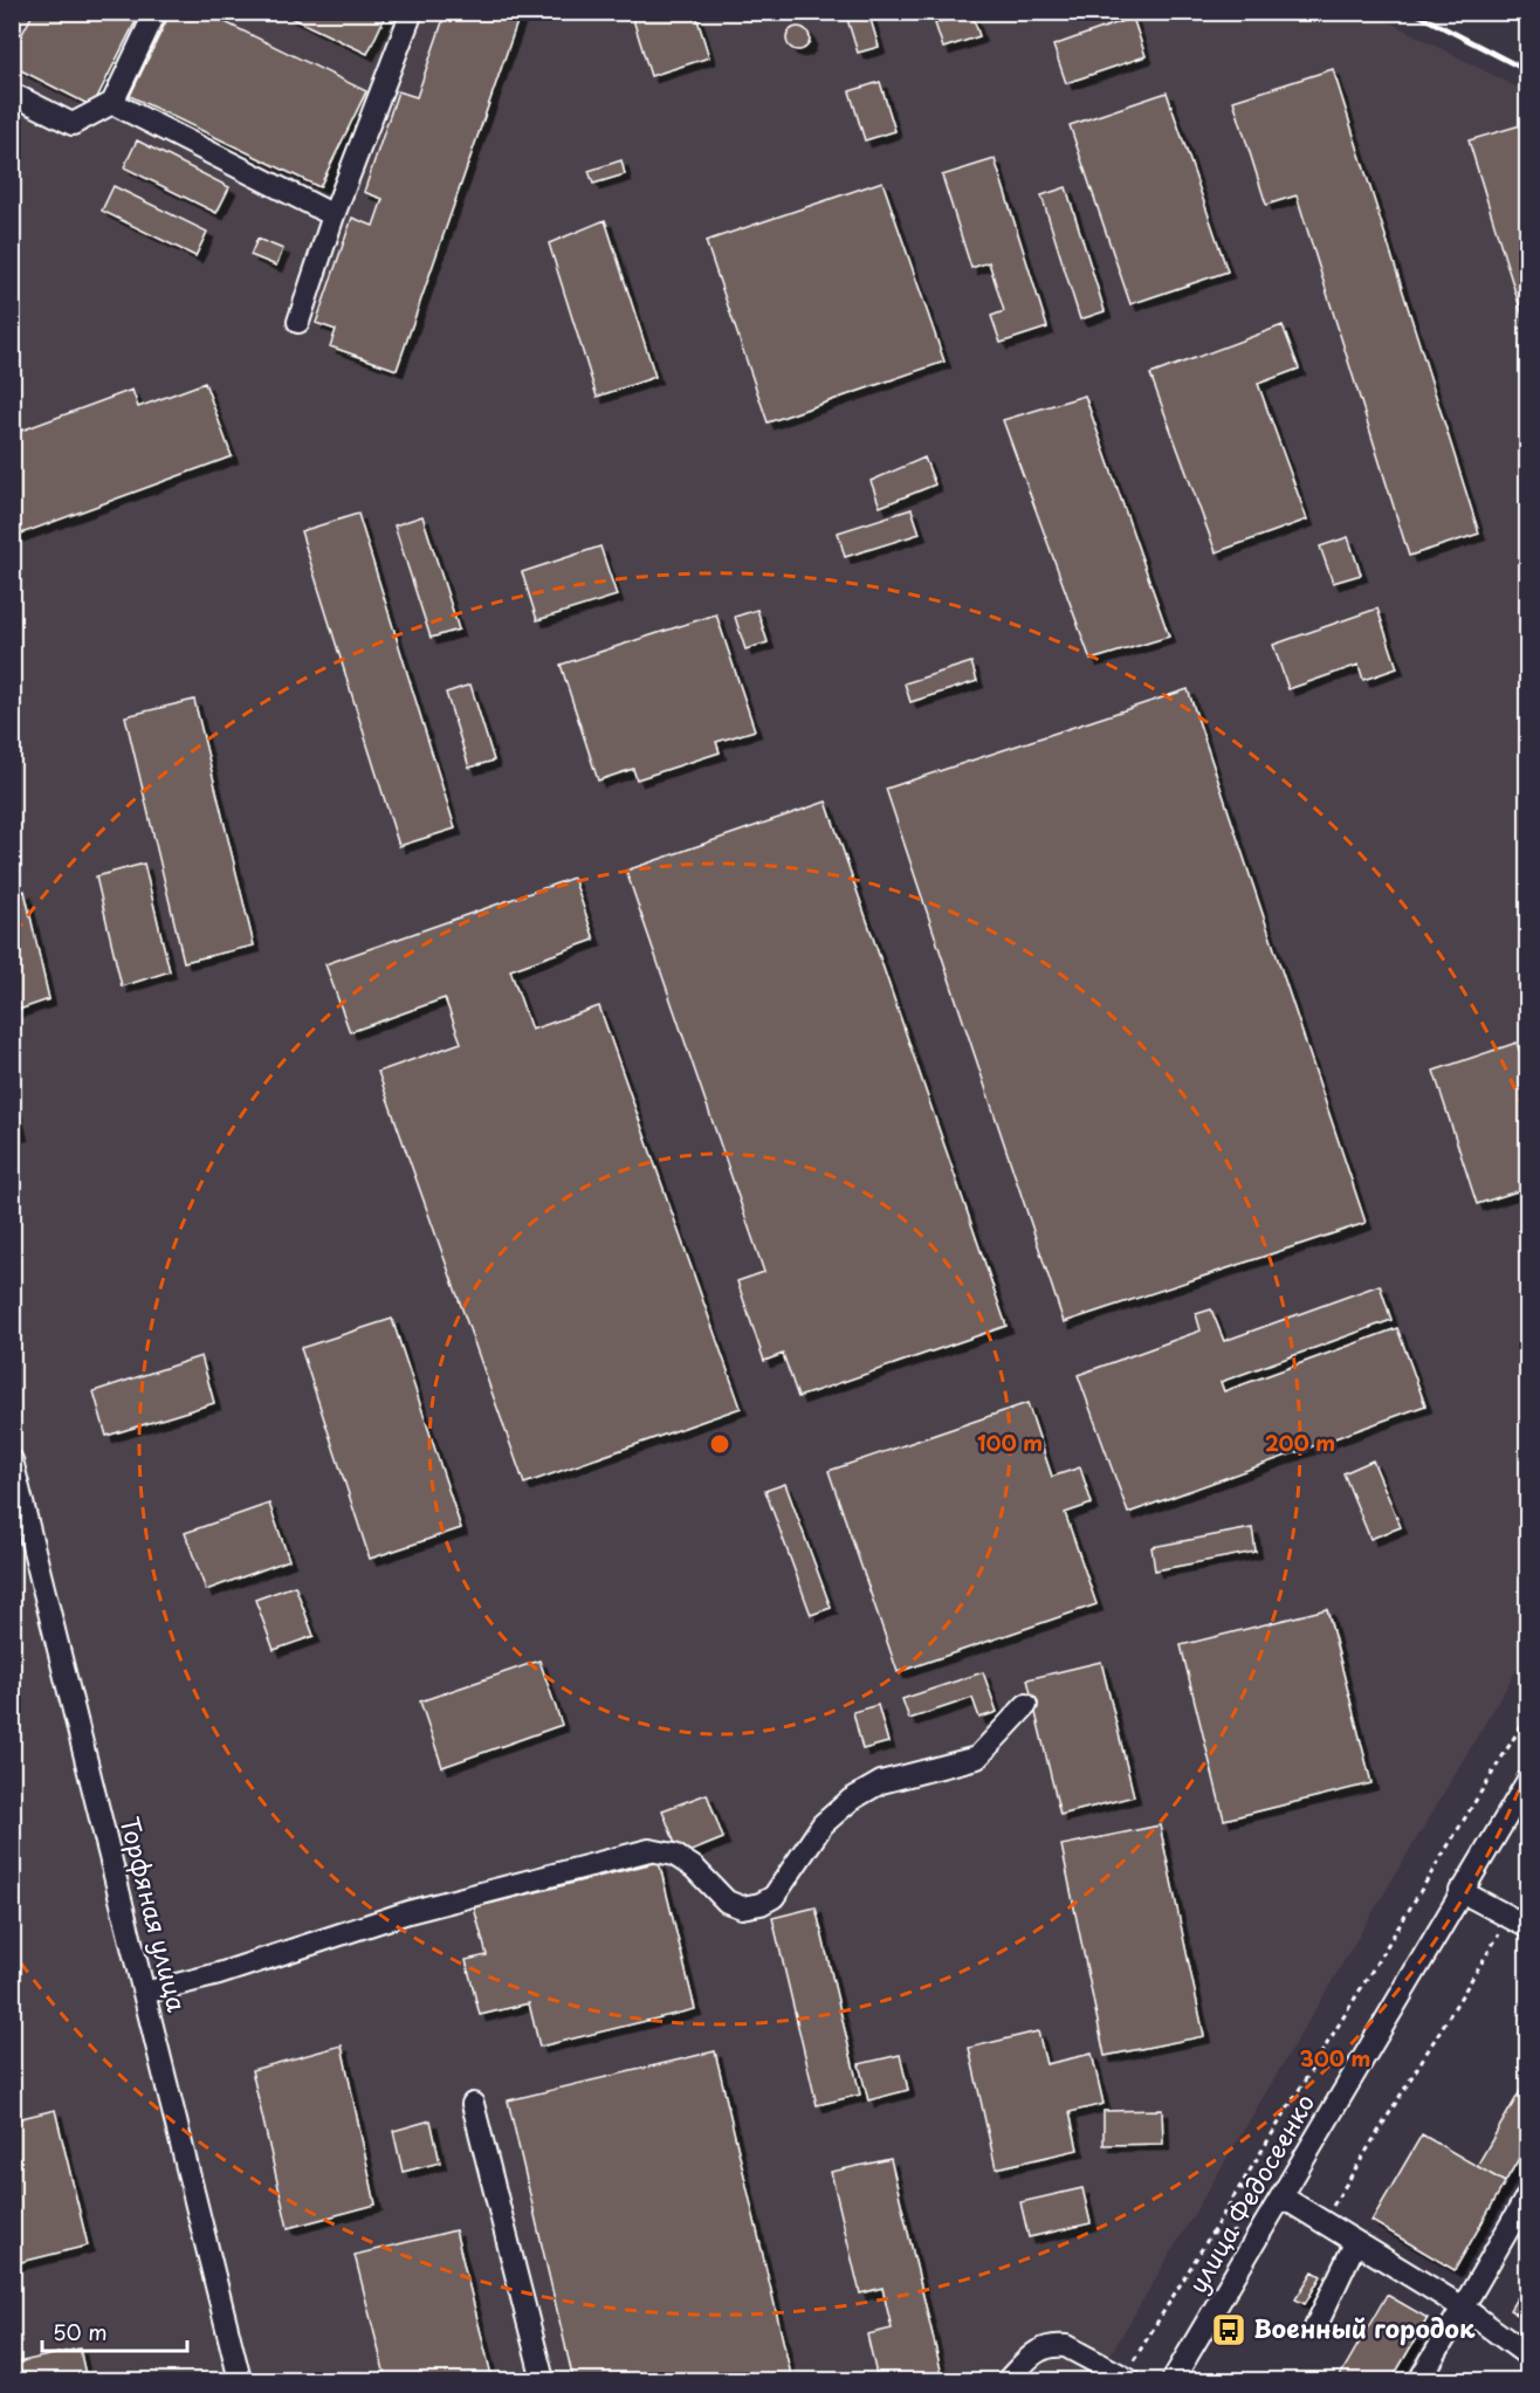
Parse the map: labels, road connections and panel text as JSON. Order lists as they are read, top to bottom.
{
  "streets": {
    "street": ["Торфяная улица", "улица Федосеенко"]
  },
  "places": {
    "bus stop": ["Военный городок"]
  },
  "scale_bar": "50 m",
  "rings": ["100 m", "200 m", "300 m"]
}
